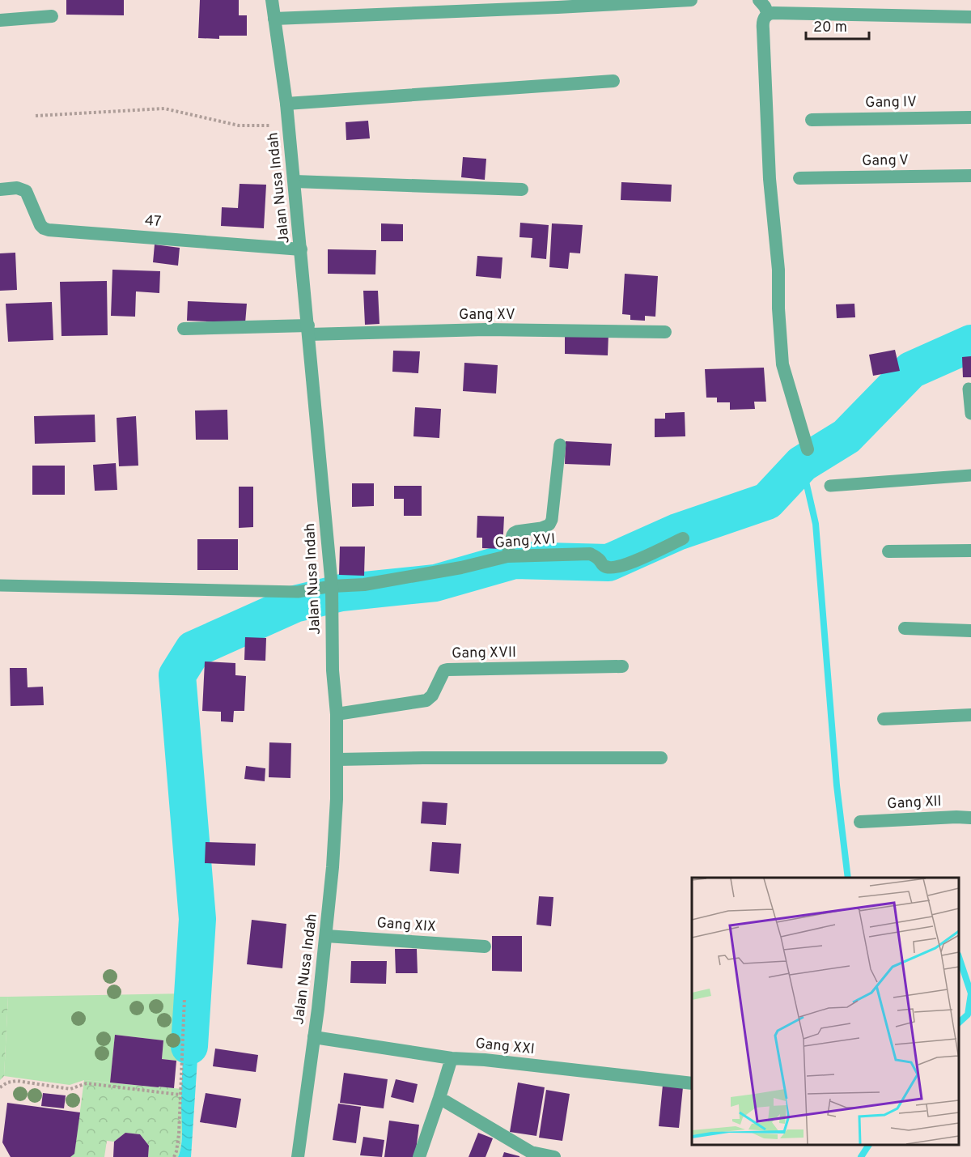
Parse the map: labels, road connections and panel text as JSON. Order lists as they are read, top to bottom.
{
  "streets": {
    "street": [
      "Gang IV",
      "Gang V",
      "Jalan Nusa Indah",
      "47",
      "Gang XV",
      "Gang XVI",
      "Gang XVII",
      "Gang XII",
      "Gang XIX",
      "Gang XXI"
    ]
  },
  "crossings": [
    ["Jalan Nusa Indah", "47"],
    ["Jalan Nusa Indah", "Gang XV"],
    ["Jalan Nusa Indah", "Gang XVI"],
    ["Jalan Nusa Indah", "Gang XVII"],
    ["Jalan Nusa Indah", "Gang XIX"],
    ["Jalan Nusa Indah", "Gang XXI"]
  ],
  "scale_bar": "20 m"
}
